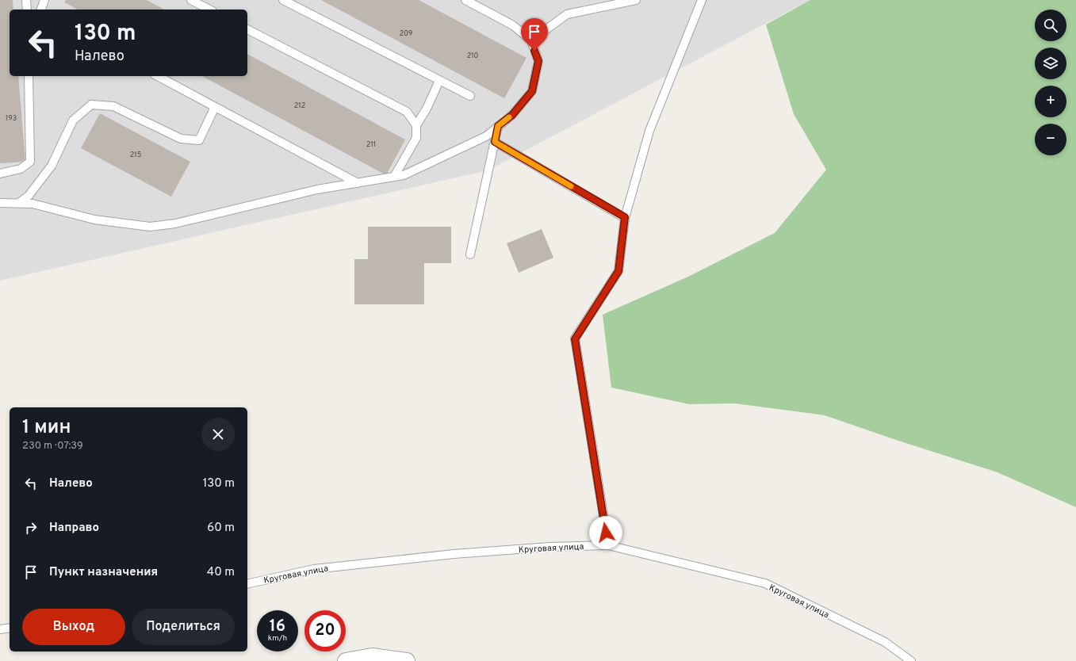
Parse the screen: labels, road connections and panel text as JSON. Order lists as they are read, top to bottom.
{
  "streets": {
    "lane": ["Круговая улица"]
  },
  "house_numbers": [
    "209",
    "210",
    "212",
    "193",
    "211",
    "215"
  ],
  "page": {
    "map_buttons": ["+", "−"],
    "turn": ["130 m", "Налево"],
    "heading": ["1 мин", "230 m · 07:39"],
    "list": [
      {
        "name": "Налево",
        "value": "130 m"
      },
      {
        "name": "Направо",
        "value": "60 m"
      },
      {
        "name": "Пункт назначения",
        "value": "40 m"
      }
    ],
    "buttons": ["Выход", "Поделиться"],
    "speed": "16 km/h",
    "limit": "20"
  }
}
